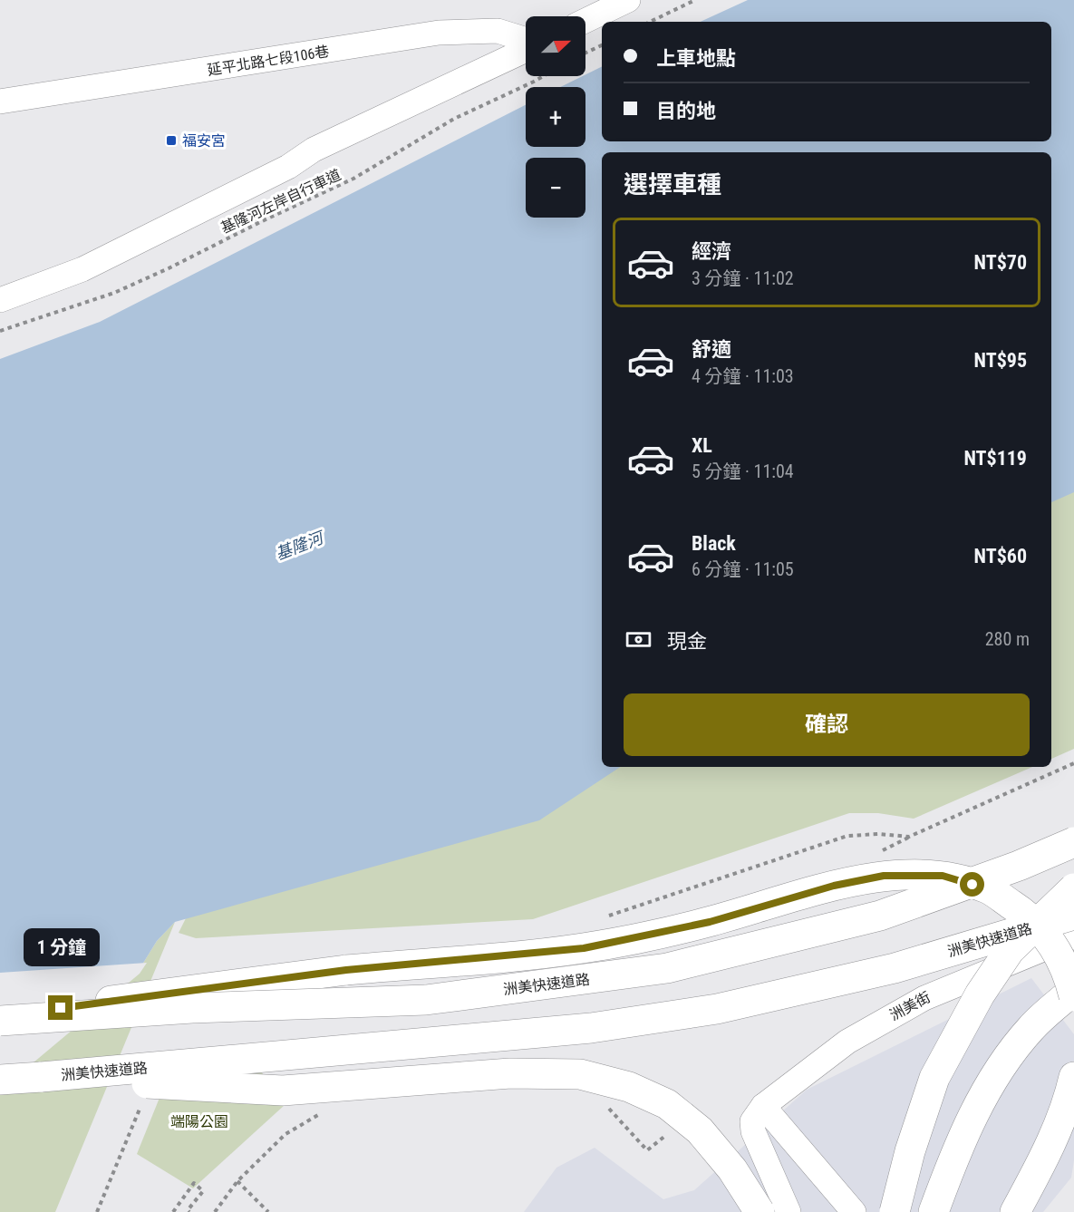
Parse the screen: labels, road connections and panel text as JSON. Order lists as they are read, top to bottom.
{
  "streets": {
    "highway": ["洲美快速道路"],
    "street": ["延平北路七段106巷", "洲美街"],
    "path": ["基隆河左岸自行車道"]
  },
  "water": ["基隆河"],
  "parks": ["端陽公園"],
  "places": {
    "transit": ["福安宮"]
  },
  "north": "right",
  "page": {
    "map_buttons": ["+", "−"],
    "banner": ["上車地點", "目的地"],
    "heading": "選擇車種",
    "list": [
      {
        "name": "經濟",
        "note": "3 分鐘 · 11:02",
        "value": "NT$70"
      },
      {
        "name": "舒適",
        "note": "4 分鐘 · 11:03",
        "value": "NT$95"
      },
      {
        "name": "XL",
        "note": "5 分鐘 · 11:04",
        "value": "NT$119"
      },
      {
        "name": "Black",
        "note": "6 分鐘 · 11:05",
        "value": "NT$60"
      }
    ],
    "pay": ["現金", "280 m"],
    "buttons": "確認",
    "bubble": "1 分鐘"
  }
}
